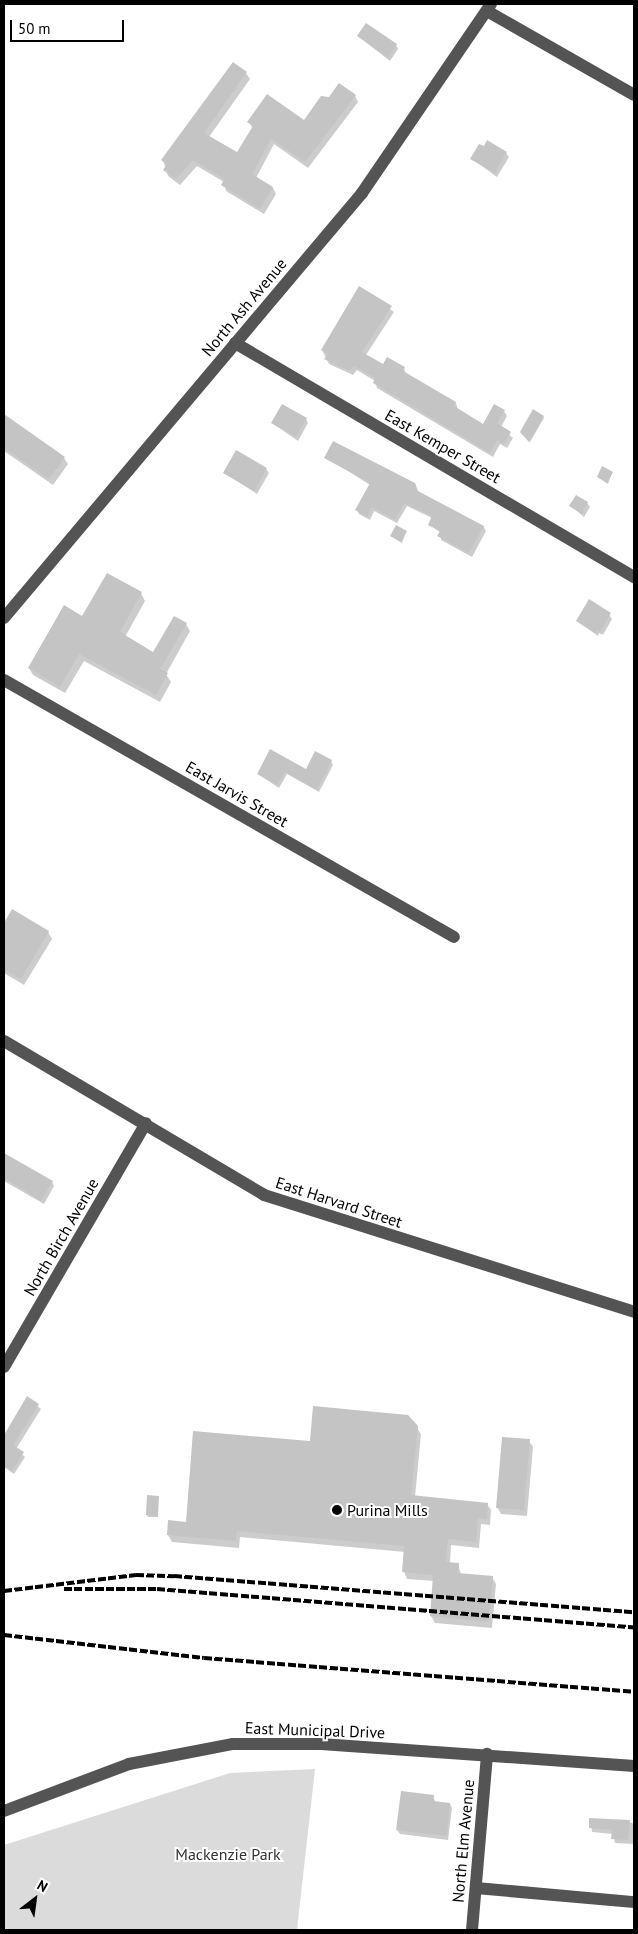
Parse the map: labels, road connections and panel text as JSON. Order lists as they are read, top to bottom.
{
  "streets": {
    "street": [
      "North Ash Avenue",
      "East Kemper Street",
      "East Jarvis Street",
      "East Harvard Street",
      "North Birch Avenue",
      "East Municipal Drive",
      "North Elm Avenue"
    ]
  },
  "crossings": [
    ["North Ash Avenue", "East Kemper Street"],
    ["East Harvard Street", "North Birch Avenue"],
    ["East Municipal Drive", "North Elm Avenue"]
  ],
  "parks": ["Mackenzie Park"],
  "places": ["Purina Mills"],
  "scale_bar": "50 m",
  "north": "top right"
}
